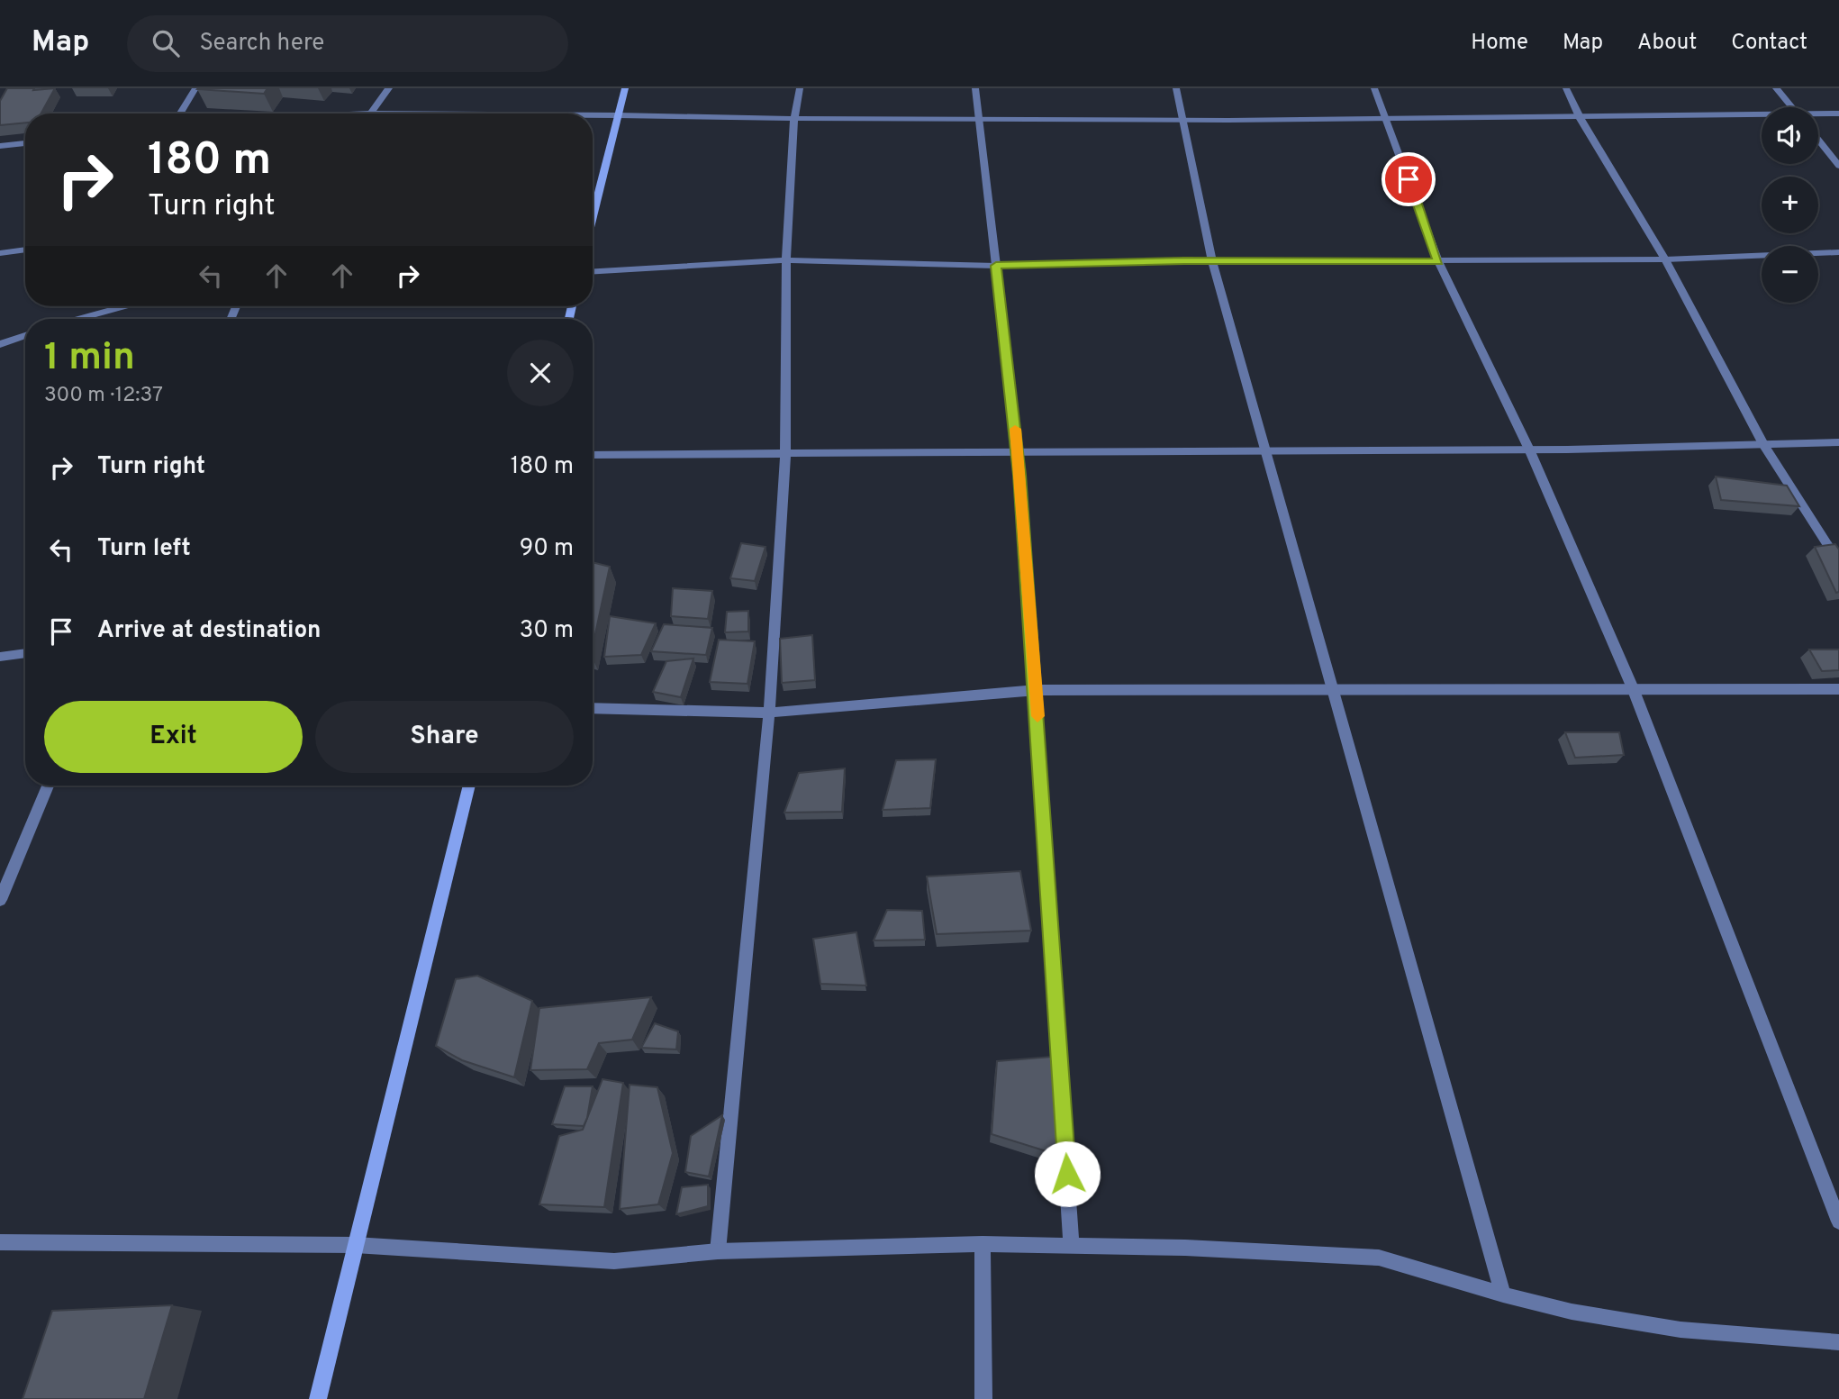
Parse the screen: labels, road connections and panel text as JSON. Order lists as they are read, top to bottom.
{
  "page": {
    "header": "Map",
    "search": "Search here",
    "nav": [
      "Home",
      "Map",
      "About",
      "Contact"
    ],
    "map_buttons": ["+", "−"],
    "turn": ["180 m", "Turn right"],
    "heading": ["1 min", "300 m · 12:37"],
    "list": [
      {
        "name": "Turn right",
        "value": "180 m"
      },
      {
        "name": "Turn left",
        "value": "90 m"
      },
      {
        "name": "Arrive at destination",
        "value": "30 m"
      }
    ],
    "buttons": ["Exit", "Share"]
  }
}
